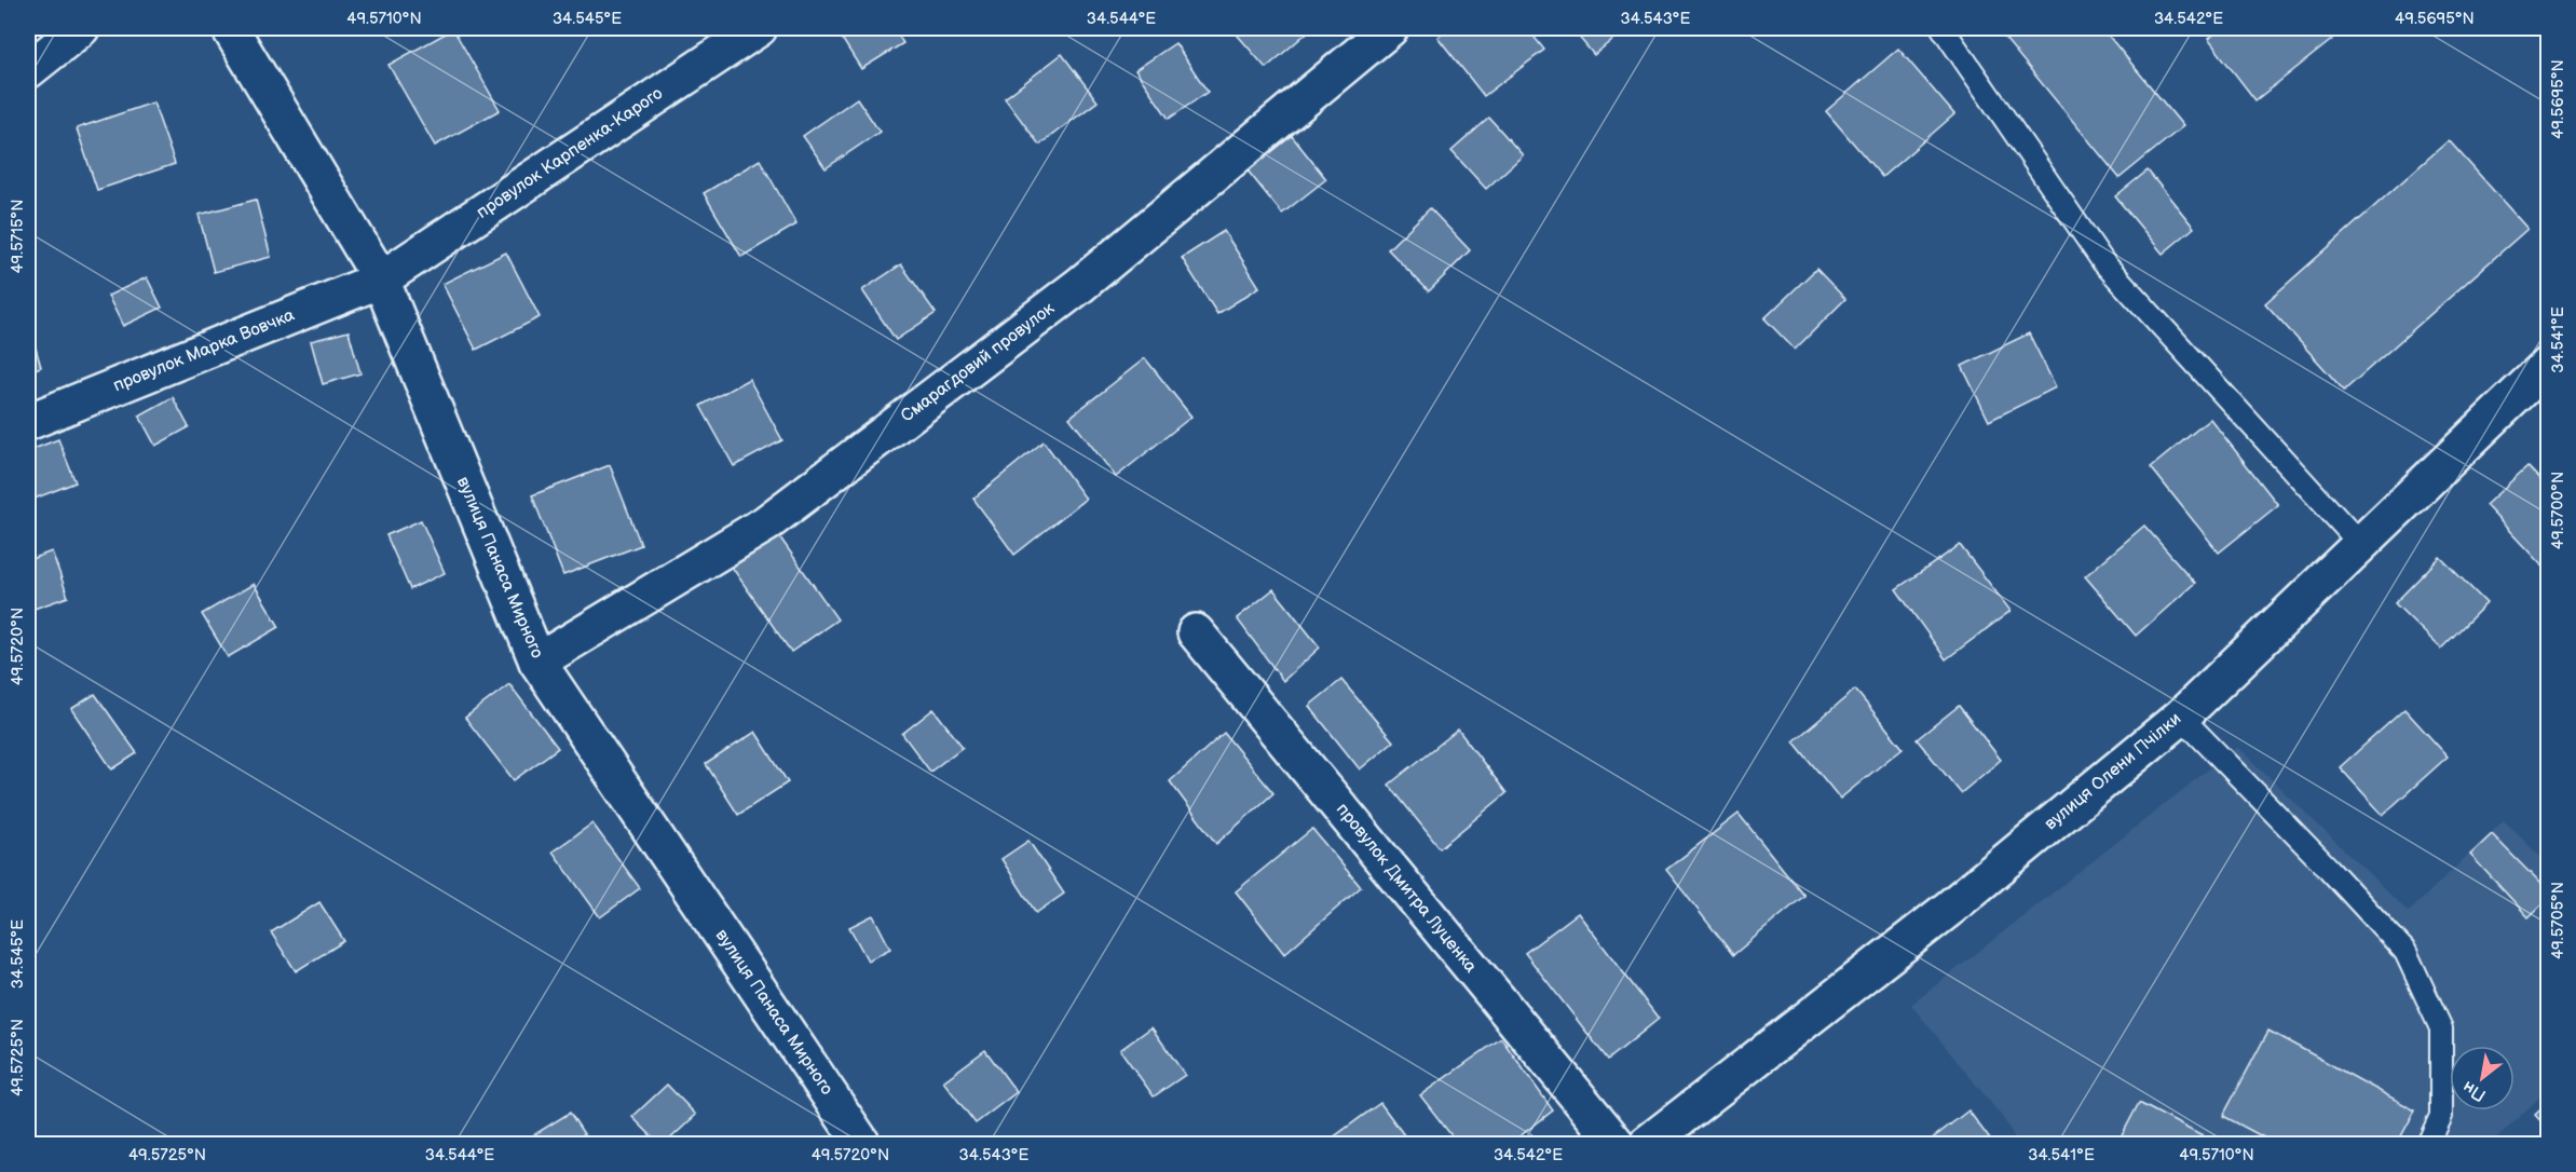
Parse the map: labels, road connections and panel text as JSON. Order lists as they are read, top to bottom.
{
  "streets": {
    "street": [
      "провулок Карпенка-Карого",
      "провулок Марка Вовчка",
      "Смарагдовий провулок",
      "вулиця Панаса Мирного",
      "вулиця Олени Пчілки",
      "провулок Дмитра Луценка"
    ]
  },
  "crossings": [
    ["провулок Карпенка-Карого", "провулок Марка Вовчка"],
    ["провулок Карпенка-Карого", "вулиця Панаса Мирного"],
    ["провулок Марка Вовчка", "вулиця Панаса Мирного"],
    ["Смарагдовий провулок", "вулиця Панаса Мирного"]
  ],
  "north": "bottom left",
  "coordinates": [
    "49.5710°N",
    "34.545°E",
    "34.544°E",
    "34.543°E",
    "34.542°E",
    "49.5695°N",
    "49.5715°N",
    "34.541°E",
    "49.5700°N",
    "49.5720°N",
    "49.5705°N",
    "49.5725°N"
  ]
}
